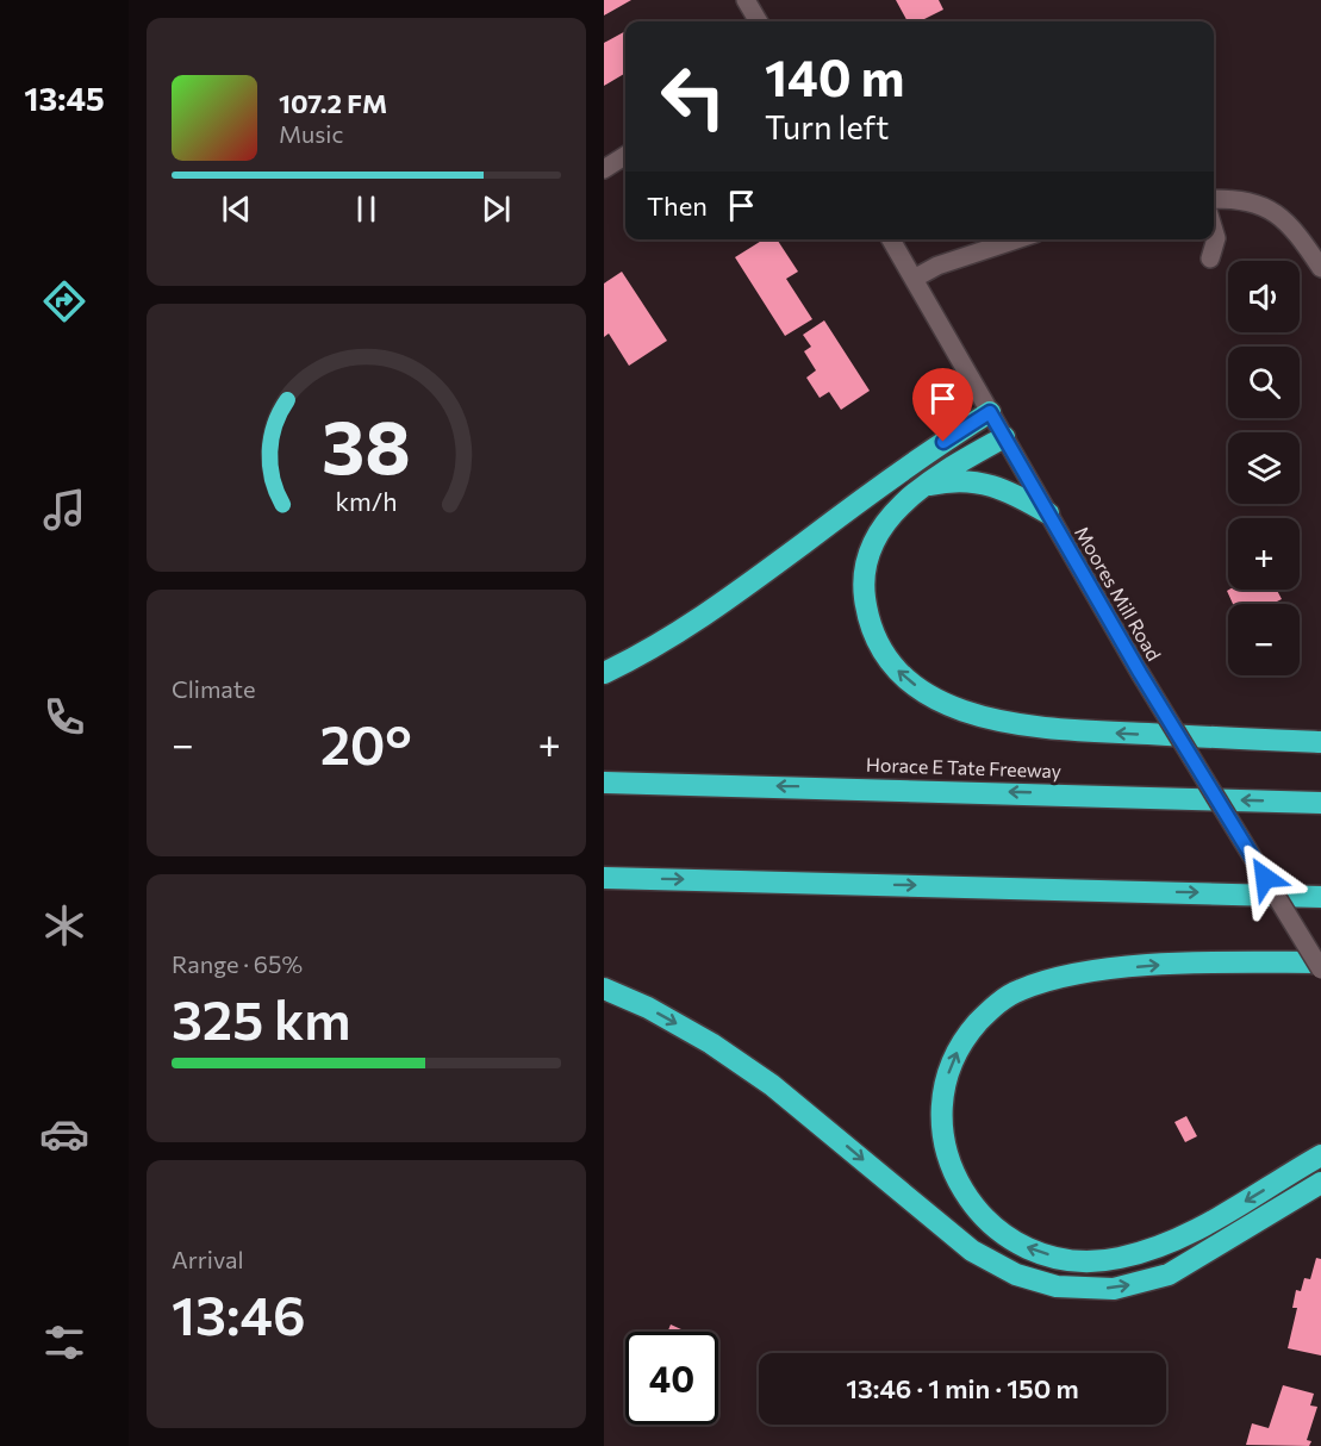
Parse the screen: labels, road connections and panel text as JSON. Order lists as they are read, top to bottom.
{
  "streets": {
    "highway": ["Horace E Tate Freeway"],
    "street": ["Moores Mill Road"]
  },
  "page": {
    "tabs": "13:45",
    "turn": ["140 m", "Turn left"],
    "song": ["107.2 FM", "Music"],
    "then": "Then",
    "map_buttons": ["+", "−"],
    "tile": [
      "Climate",
      ["Range · 65%", "325 km"],
      ["Arrival", "13:46"]
    ],
    "heat": ["−", "20°", "+"],
    "limit": "40",
    "trip": "13:46 · 1 min · 150 m",
    "gauge": ["38", "km/h"]
  }
}
